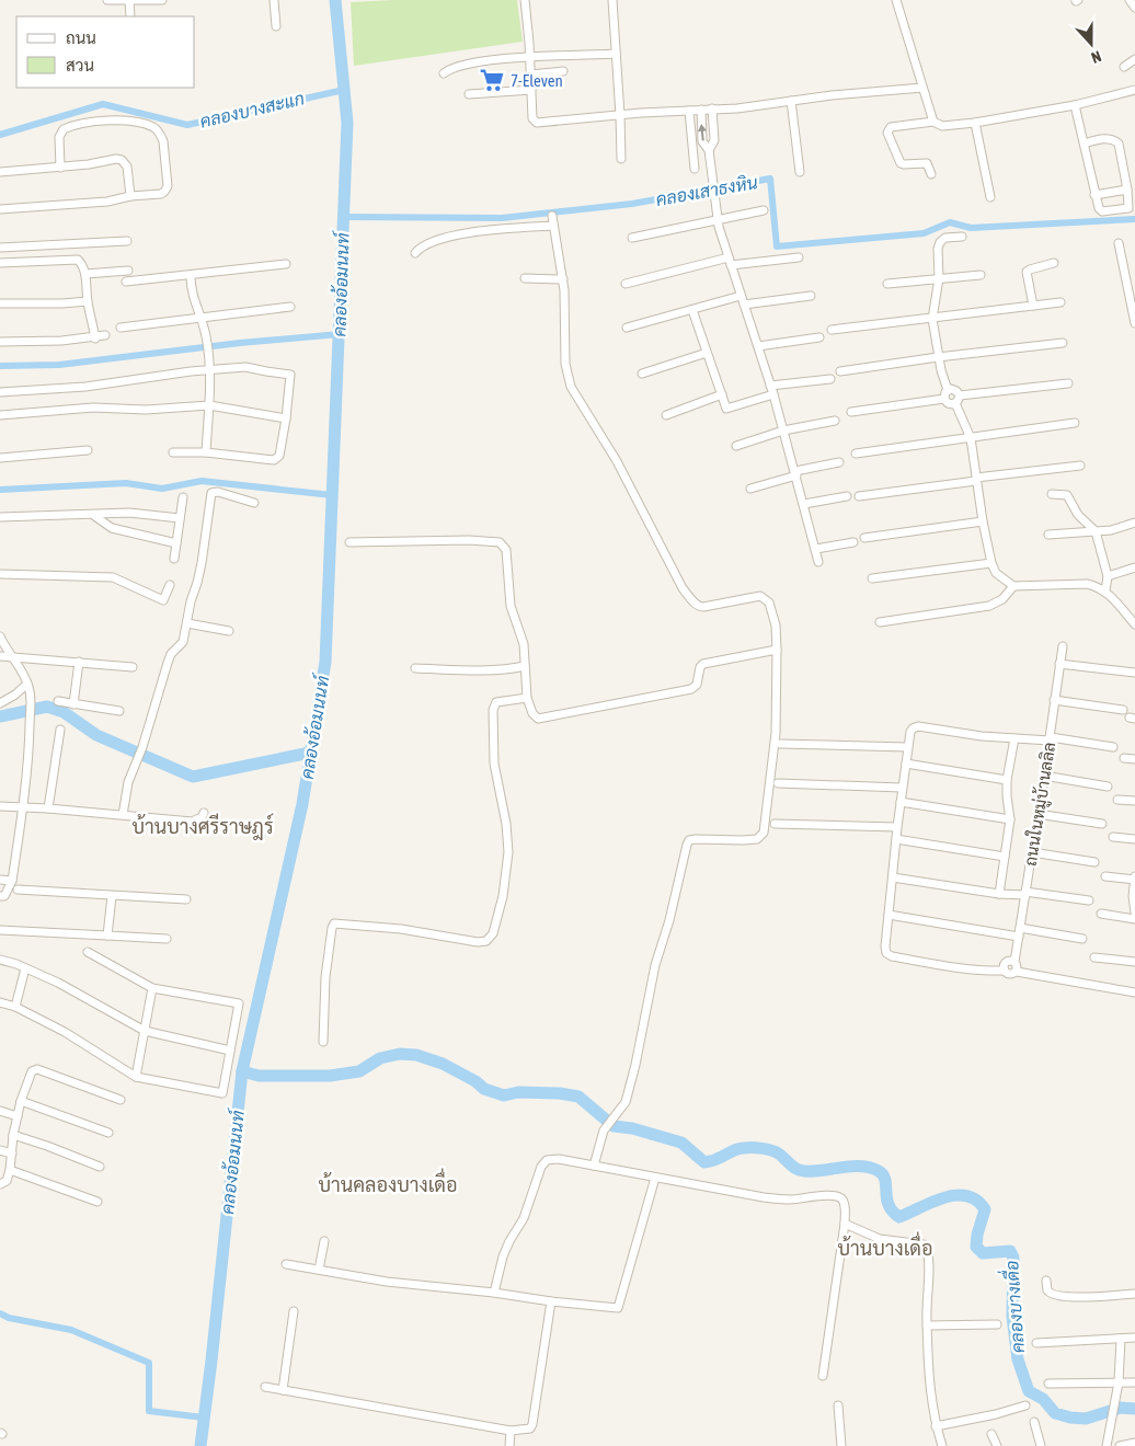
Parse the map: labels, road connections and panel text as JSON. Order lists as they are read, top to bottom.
{
  "streets": {
    "street": ["ถนนในหมู่บ้านลลิล"]
  },
  "districts": ["บ้านบางศรีราษฎร์", "บ้านคลองบางเดื่อ", "บ้านบางเดื่อ"],
  "water": [
    "คลองบางสะแก",
    "คลองเสาธงหิน",
    "คลองอ้อมนนท์",
    "คลองบางเดื่อ"
  ],
  "places": {
    "supermarket": ["7-Eleven"]
  },
  "legend": ["ถนน", "สวน"],
  "north": "bottom"
}
